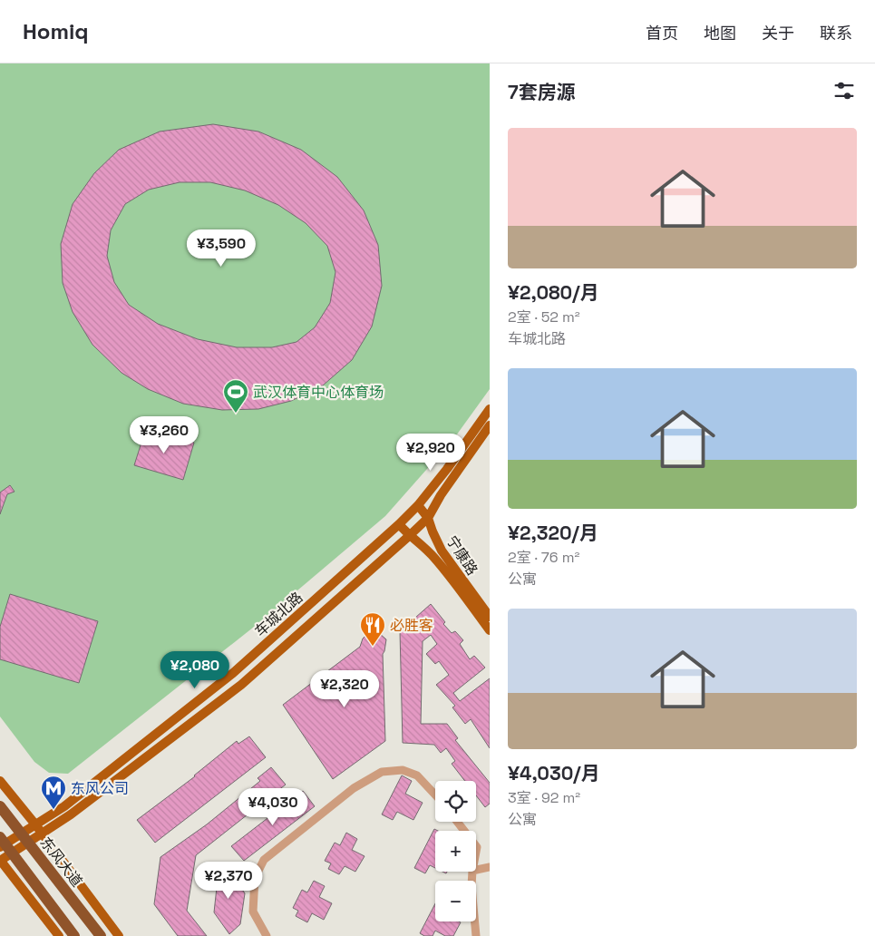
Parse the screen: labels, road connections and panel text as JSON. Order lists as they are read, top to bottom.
{
  "streets": {
    "highway": ["东风大道"],
    "main road": ["宁康路", "车城北路"]
  },
  "crossings": [
    ["宁康路", "车城北路"]
  ],
  "places": {
    "sports": ["武汉体育中心体育场"],
    "restaurant": ["必胜客"],
    "metro station": ["东风公司"]
  },
  "page": {
    "header": "Homiq",
    "nav": [
      "首页",
      "地图",
      "关于",
      "联系"
    ],
    "heading": "7套房源",
    "list": [
      {
        "name": "¥2,080/月",
        "note": "2室 · 52 m² · 车城北路"
      },
      {
        "name": "¥2,320/月",
        "note": "2室 · 76 m² · 公寓"
      },
      {
        "name": "¥4,030/月",
        "note": "3室 · 92 m² · 公寓"
      }
    ],
    "price": [
      "¥3,590",
      "¥3,260",
      "¥2,920",
      "¥2,080",
      "¥2,320",
      "¥4,030",
      "¥2,370"
    ],
    "map_buttons": ["+", "−"]
  }
}
